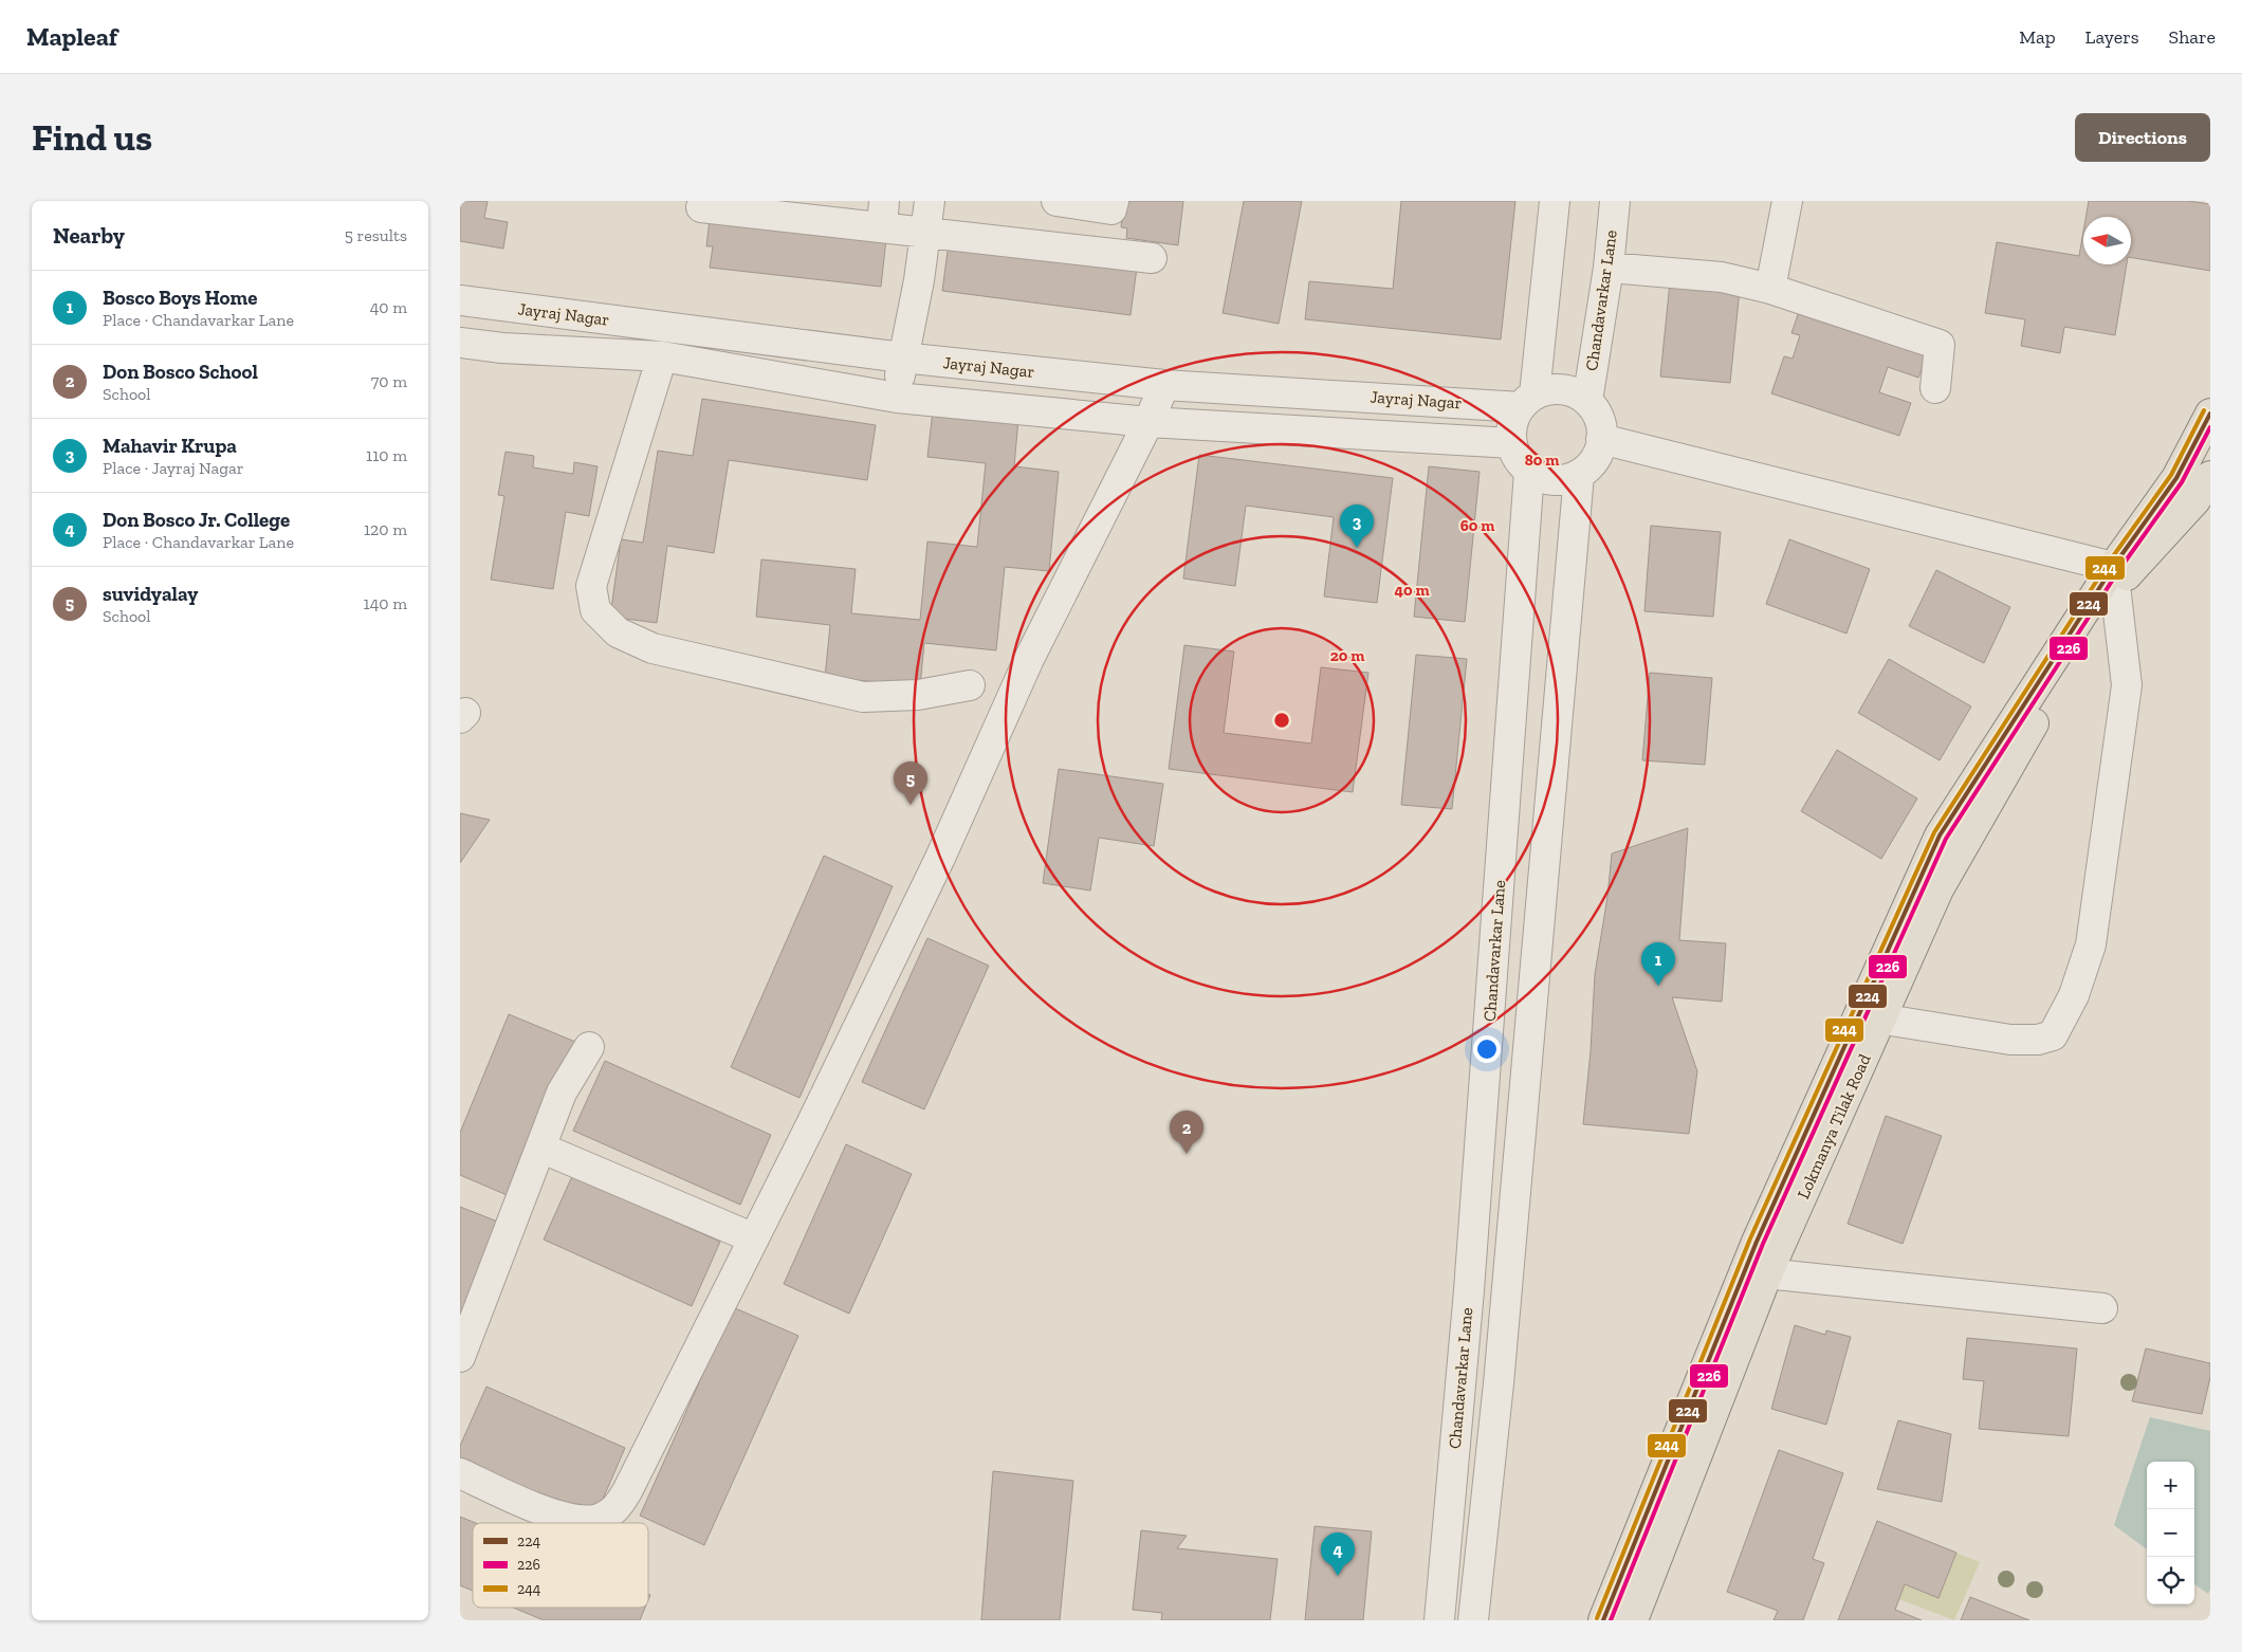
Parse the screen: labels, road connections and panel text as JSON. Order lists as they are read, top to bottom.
{
  "streets": {
    "main road": ["Lokmanya Tilak Road"],
    "street": ["Chandavarkar Lane", "Jayraj Nagar"]
  },
  "crossings": [
    ["Chandavarkar Lane", "Jayraj Nagar"]
  ],
  "lines": ["transit line 244", "transit line 224", "transit line 226"],
  "legend": ["224", "226", "244"],
  "north": "left",
  "page": {
    "header": "Mapleaf",
    "nav": ["Map", "Layers", "Share"],
    "buttons": "Directions",
    "title": "Find us",
    "heading": ["Nearby", "5 results"],
    "list": [
      {
        "mark": "1",
        "name": "Bosco Boys Home",
        "note": "Place · Chandavarkar Lane",
        "value": "40 m"
      },
      {
        "mark": "2",
        "name": "Don Bosco School",
        "note": "School",
        "value": "70 m"
      },
      {
        "mark": "3",
        "name": "Mahavir Krupa",
        "note": "Place · Jayraj Nagar",
        "value": "110 m"
      },
      {
        "mark": "4",
        "name": "Don Bosco Jr. College",
        "note": "Place · Chandavarkar Lane",
        "value": "120 m"
      },
      {
        "mark": "5",
        "name": "suvidyalay",
        "note": "School",
        "value": "140 m"
      }
    ],
    "pins": [
      "3",
      "5",
      "1",
      "2",
      "4"
    ],
    "map_buttons": ["+", "−"]
  },
  "rings": [
    "80 m",
    "60 m",
    "40 m",
    "20 m"
  ]
}
